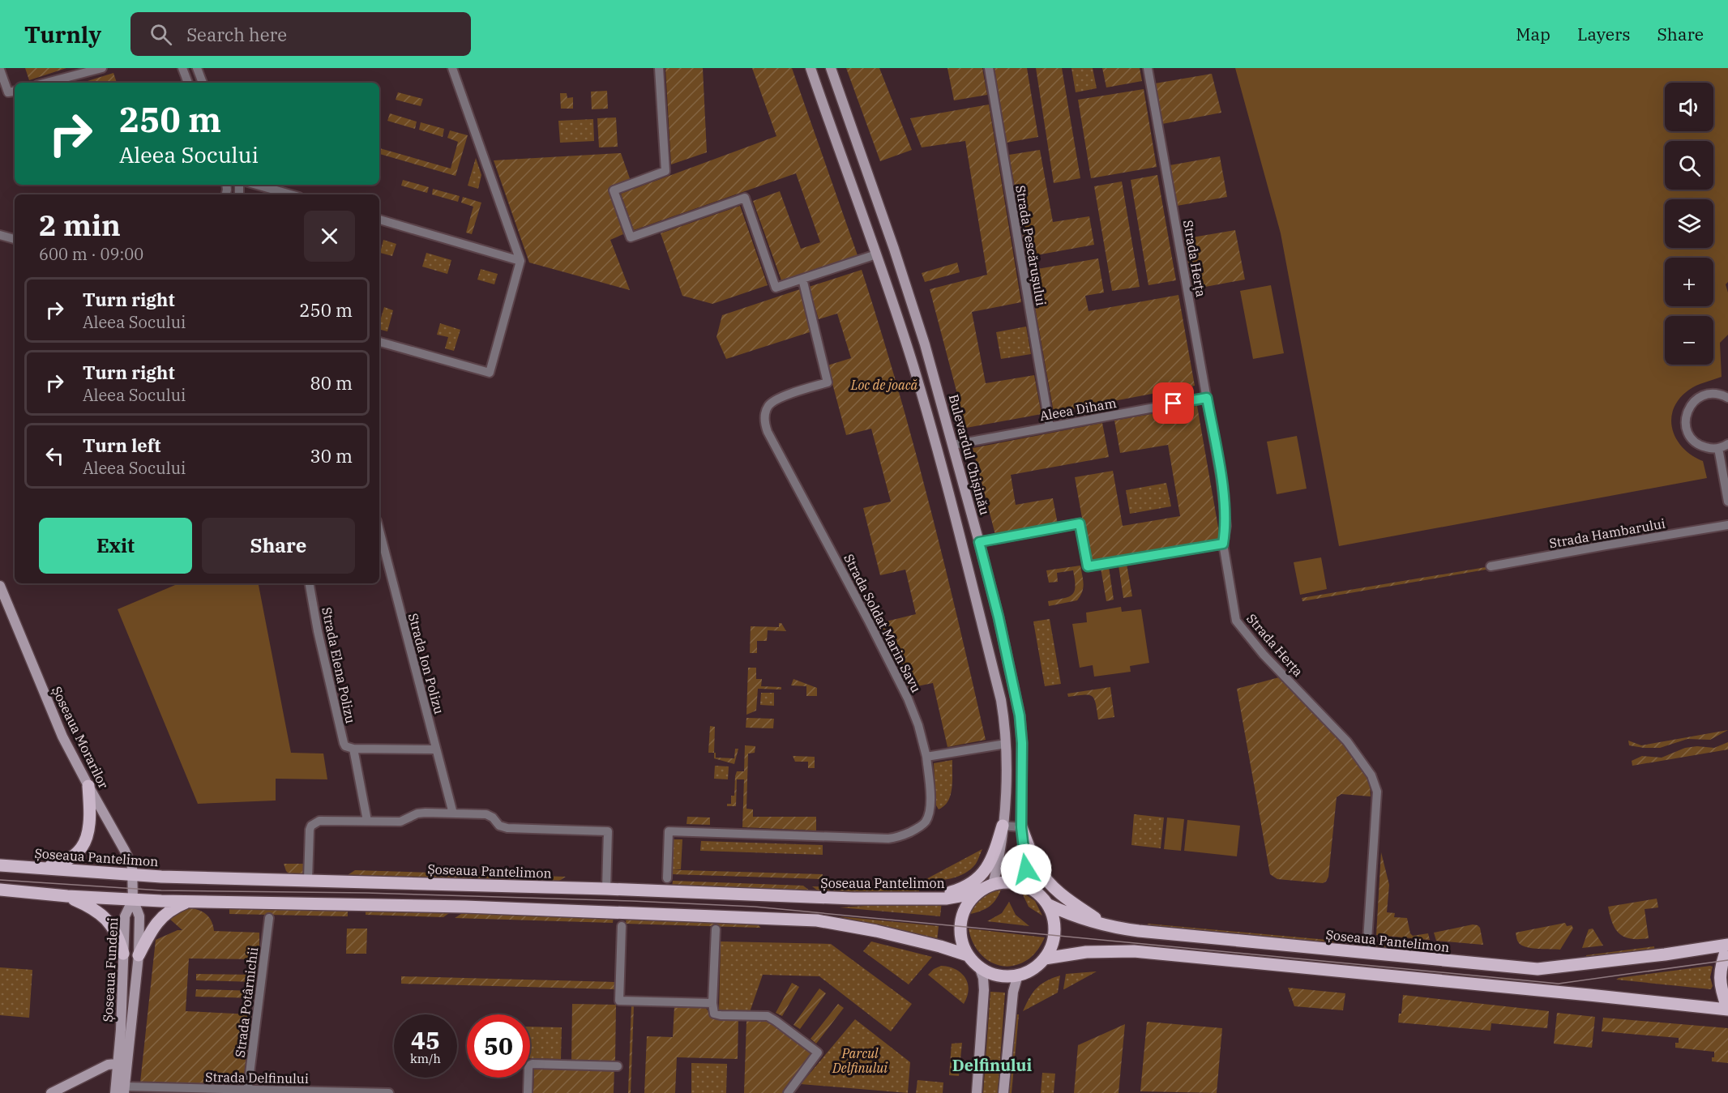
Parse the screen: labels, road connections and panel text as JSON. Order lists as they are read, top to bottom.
{
  "streets": {
    "main road": [
      "Bulevardul Chișinău",
      "Șoseaua Morarilor",
      "Șoseaua Pantelimon",
      "Șoseaua Fundeni"
    ],
    "street": [
      "Strada Pescărușului",
      "Strada Herța",
      "Aleea Diham",
      "Strada Hambarului",
      "Strada Soldat Marin Savu",
      "Strada Ion Polizu",
      "Strada Elena Polizu",
      "Strada Potârnichii",
      "Strada Delfinului"
    ]
  },
  "crossings": [
    ["Strada Pescărușului", "Aleea Diham"],
    ["Strada Herța", "Aleea Diham"],
    ["Strada Herța", "Șoseaua Pantelimon"],
    ["Aleea Diham", "Bulevardul Chișinău"],
    ["Bulevardul Chișinău", "Șoseaua Pantelimon"],
    ["Șoseaua Morarilor", "Șoseaua Pantelimon"],
    ["Șoseaua Morarilor", "Șoseaua Fundeni"],
    ["Șoseaua Fundeni", "Strada Delfinului"],
    ["Strada Potârnichii", "Strada Delfinului"]
  ],
  "districts": ["Delfinului"],
  "parks": ["Loc de joacă", "Parcul Delfinului"],
  "page": {
    "header": "Turnly",
    "search": "Search here",
    "nav": ["Map", "Layers", "Share"],
    "map_buttons": ["+", "−"],
    "turn": ["250 m", "Aleea Socului"],
    "heading": ["2 min", "600 m · 09:00"],
    "list": [
      {
        "name": "Turn right",
        "note": "Aleea Socului",
        "value": "250 m"
      },
      {
        "name": "Turn right",
        "note": "Aleea Socului",
        "value": "80 m"
      },
      {
        "name": "Turn left",
        "note": "Aleea Socului",
        "value": "30 m"
      }
    ],
    "buttons": ["Exit", "Share"],
    "speed": "45 km/h",
    "limit": "50"
  }
}
